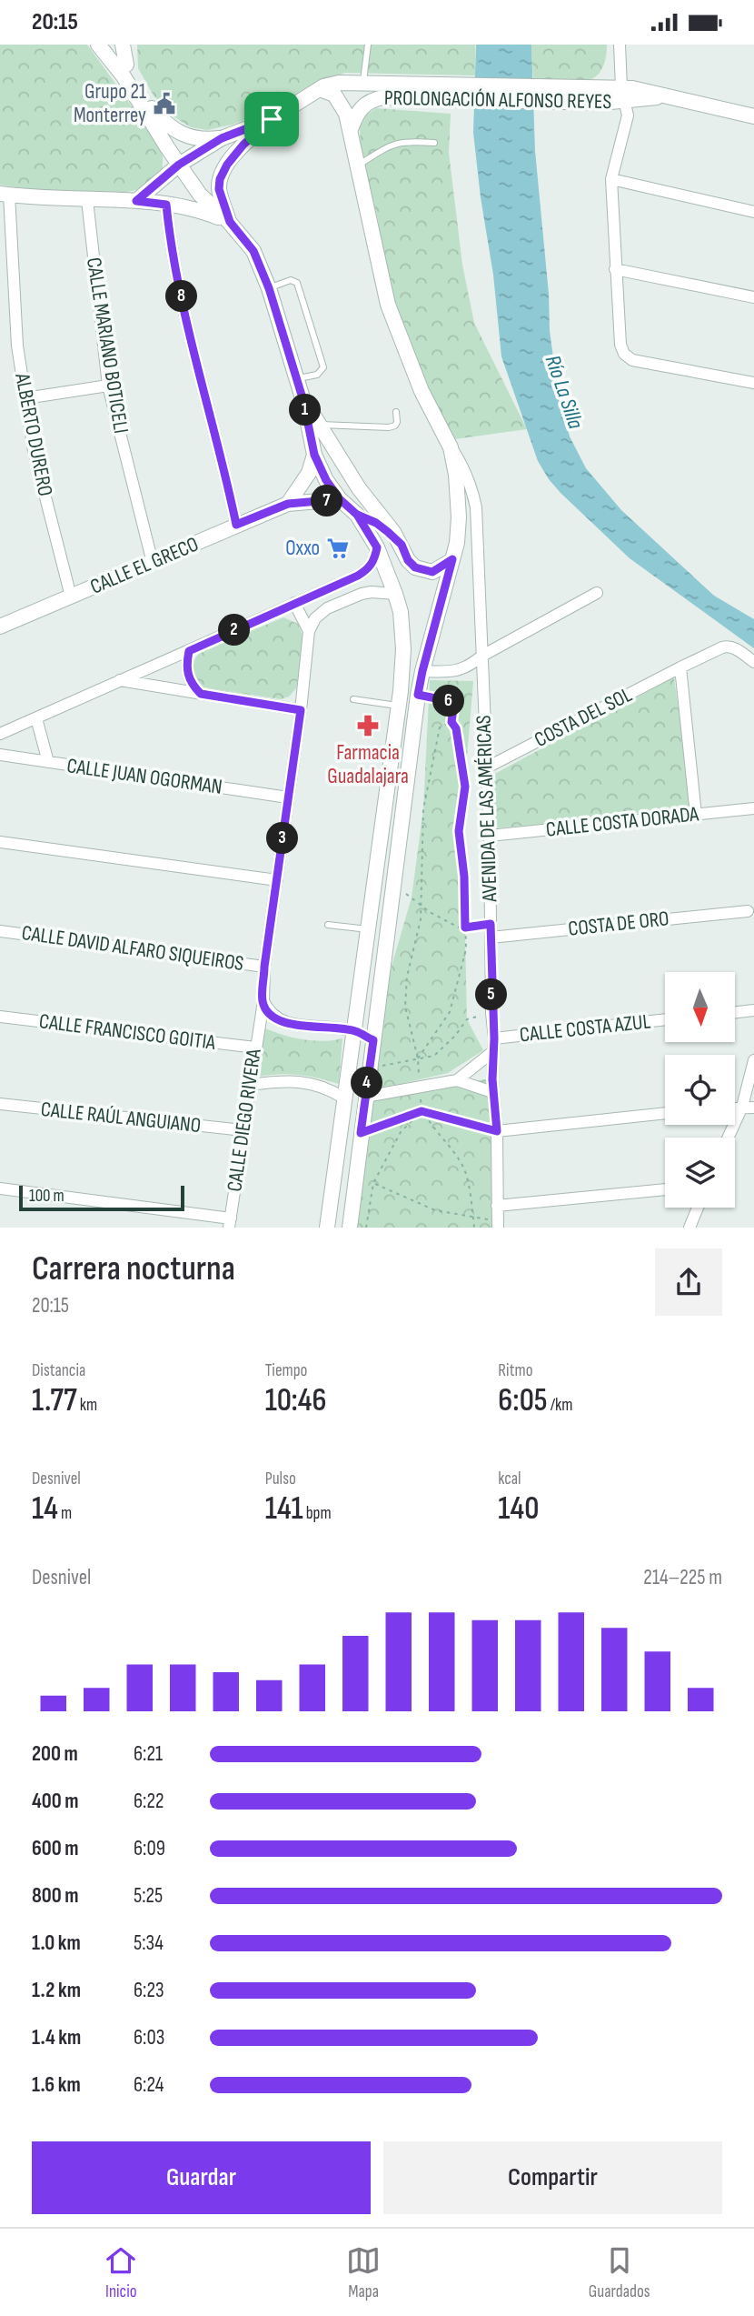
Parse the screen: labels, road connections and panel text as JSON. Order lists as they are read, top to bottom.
{
  "streets": {
    "street": [
      "PROLONGACIÓN ALFONSO REYES",
      "CALLE MARIANO BOTICELI",
      "ALBERTO DURERO",
      "CALLE EL GRECO",
      "COSTA DEL SOL",
      "CALLE JUAN OGORMAN",
      "AVENIDA DE LAS AMÉRICAS",
      "CALLE COSTA DORADA",
      "COSTA DE ORO",
      "CALLE DAVID ALFARO SIQUEIROS",
      "CALLE COSTA AZUL",
      "CALLE FRANCISCO GOITIA",
      "CALLE RAÚL ANGUIANO",
      "CALLE DIEGO RIVERA"
    ]
  },
  "crossings": [
    ["CALLE MARIANO BOTICELI", "CALLE EL GRECO"],
    ["ALBERTO DURERO", "CALLE EL GRECO"],
    ["COSTA DEL SOL", "AVENIDA DE LAS AMÉRICAS"],
    ["CALLE JUAN OGORMAN", "CALLE DIEGO RIVERA"],
    ["AVENIDA DE LAS AMÉRICAS", "CALLE COSTA DORADA"],
    ["AVENIDA DE LAS AMÉRICAS", "COSTA DE ORO"],
    ["AVENIDA DE LAS AMÉRICAS", "CALLE COSTA AZUL"],
    ["CALLE DAVID ALFARO SIQUEIROS", "CALLE DIEGO RIVERA"],
    ["CALLE FRANCISCO GOITIA", "CALLE DIEGO RIVERA"],
    ["CALLE RAÚL ANGUIANO", "CALLE DIEGO RIVERA"]
  ],
  "water": ["Río La Silla"],
  "places": {
    "public building": ["Grupo 21 Monterrey"],
    "supermarket": ["Oxxo"],
    "pharmacy": ["Farmacia Guadalajara"]
  },
  "scale_bar": "100 m",
  "north": "bottom",
  "page": {
    "status": "20:15",
    "pins": [
      "8",
      "1",
      "7",
      "2",
      "6",
      "3",
      "5",
      "4"
    ],
    "scale": "100 m",
    "heading": ["Carrera nocturna", "20:15"],
    "stats": [
      ["Distancia", "1.77 km"],
      ["Tiempo", "10:46"],
      ["Ritmo", "6:05 /km"],
      ["Desnivel", "14 m"],
      ["Pulso", "141 bpm"],
      ["kcal", "140"]
    ],
    "chart": ["Desnivel", "214–225 m"],
    "list": [
      {
        "name": "200 m",
        "note": "6:21"
      },
      {
        "name": "400 m",
        "note": "6:22"
      },
      {
        "name": "600 m",
        "note": "6:09"
      },
      {
        "name": "800 m",
        "note": "5:25"
      },
      {
        "name": "1.0 km",
        "note": "5:34"
      },
      {
        "name": "1.2 km",
        "note": "6:23"
      },
      {
        "name": "1.4 km",
        "note": "6:03"
      },
      {
        "name": "1.6 km",
        "note": "6:24"
      }
    ],
    "buttons": ["Guardar", "Compartir"],
    "tabs": ["Inicio", "Mapa", "Guardados"]
  }
}
